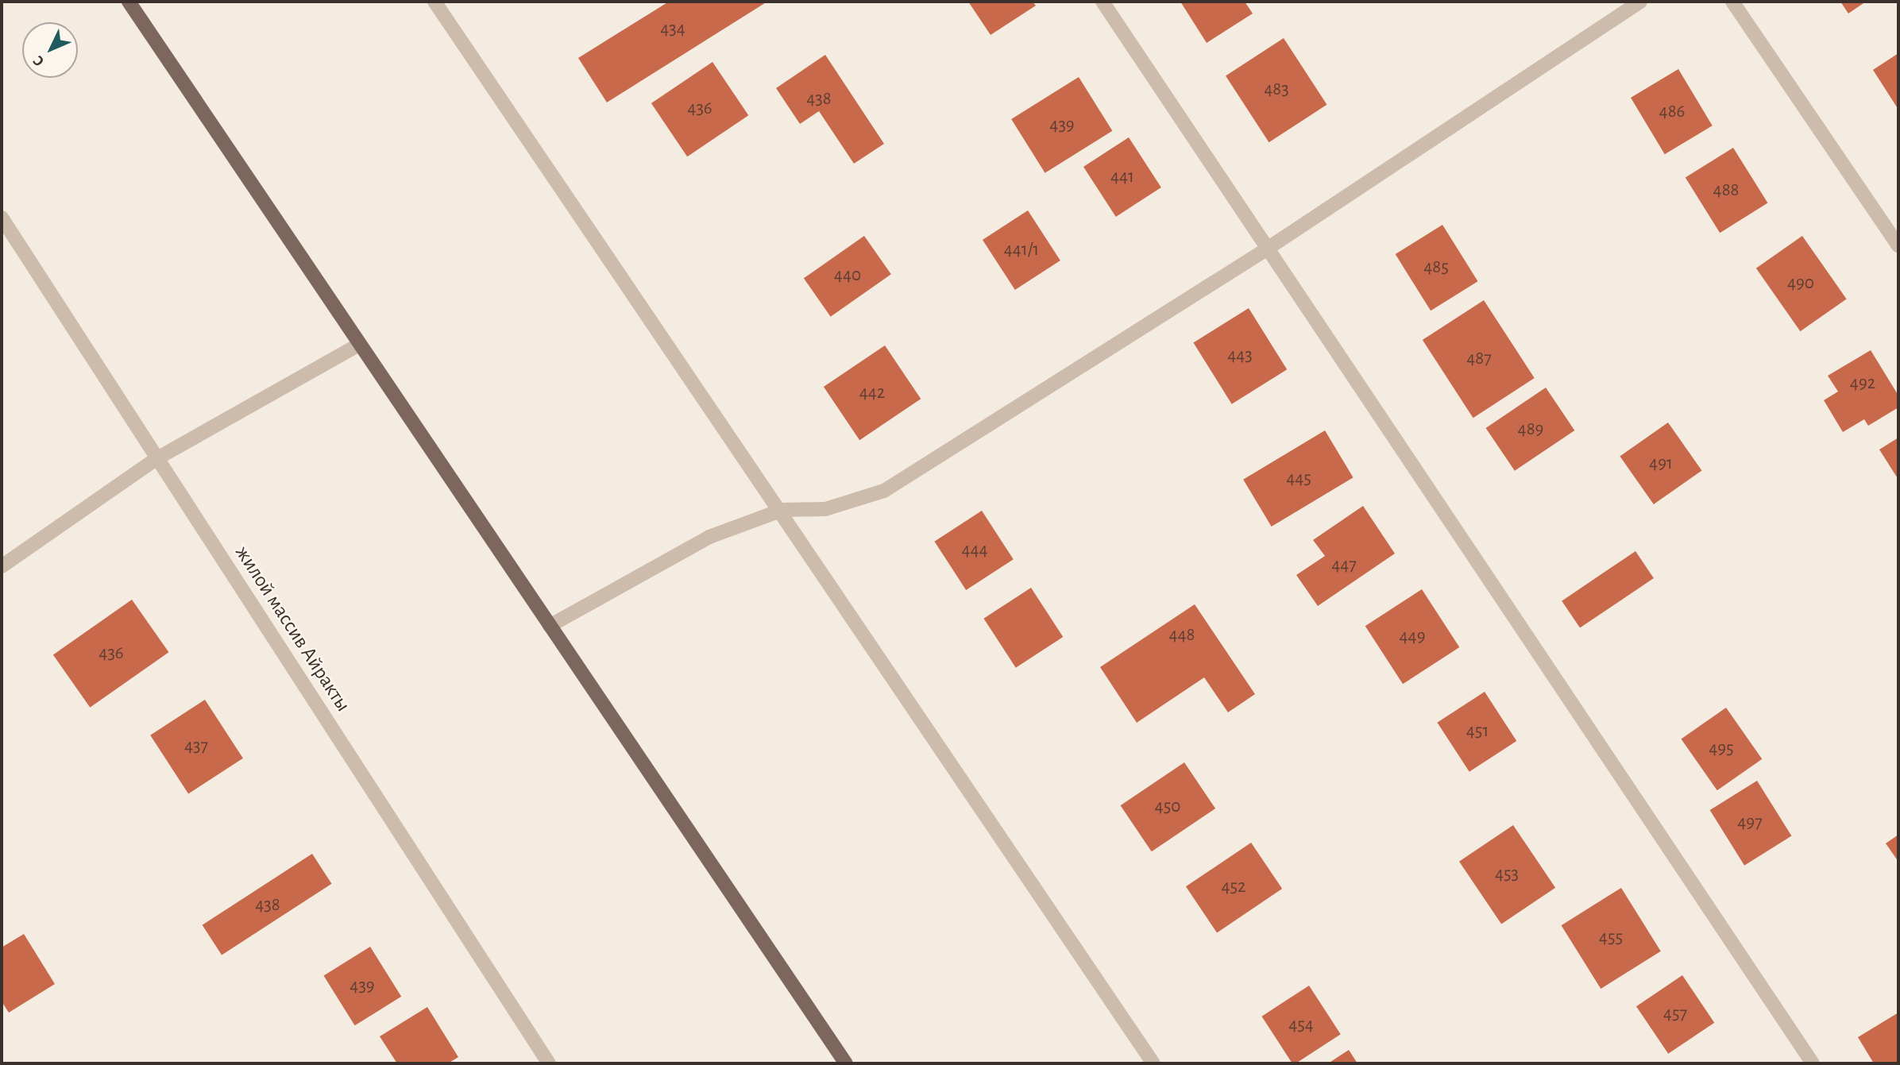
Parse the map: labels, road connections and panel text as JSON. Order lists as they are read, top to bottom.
{
  "streets": {
    "street": ["жилой массив Айракты"]
  },
  "house_numbers": [
    "434",
    "483",
    "438",
    "436",
    "486",
    "439",
    "441",
    "488",
    "441/1",
    "485",
    "440",
    "490",
    "443",
    "487",
    "492",
    "442",
    "489",
    "491",
    "445",
    "444",
    "447",
    "448",
    "449",
    "436",
    "451",
    "437",
    "495",
    "450",
    "497",
    "453",
    "452",
    "438",
    "455",
    "439",
    "457",
    "454"
  ],
  "north": "bottom left"
}
